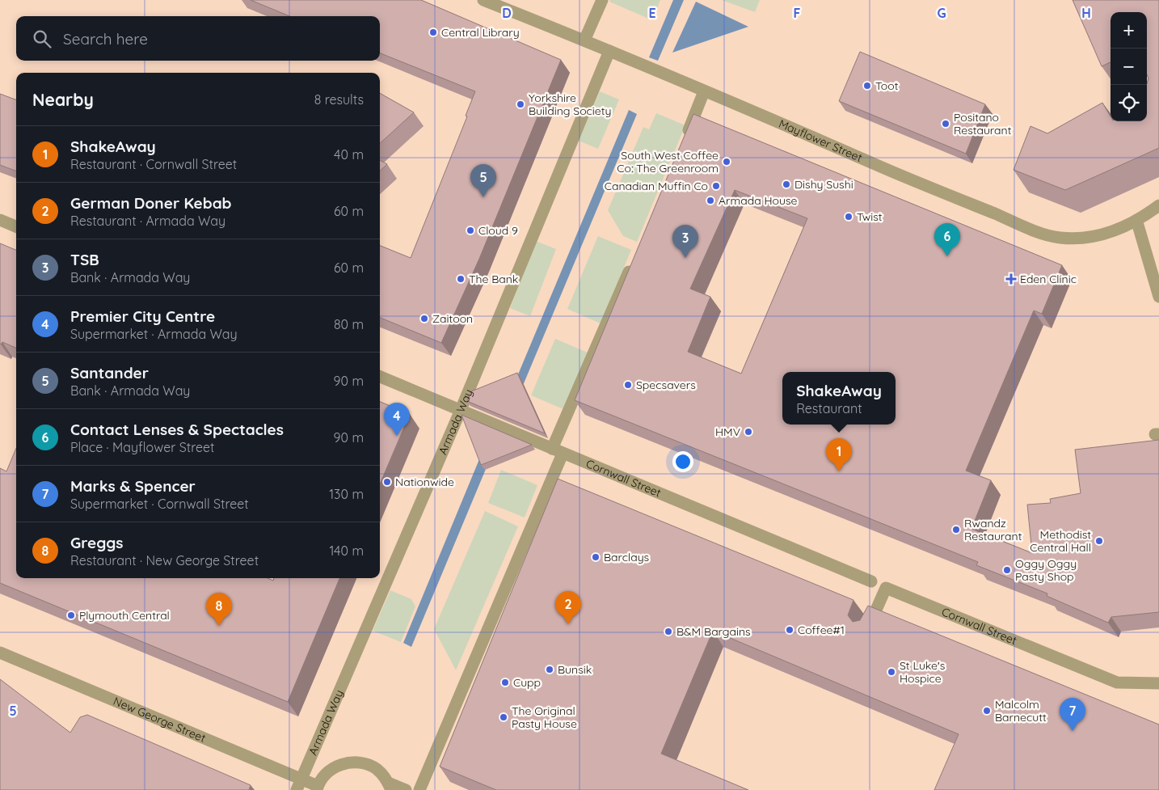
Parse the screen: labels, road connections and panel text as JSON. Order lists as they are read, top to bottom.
{
  "streets": {
    "street": [
      "Mayflower Street",
      "Armada Way",
      "Cornwall Street",
      "New George Street"
    ]
  },
  "crossings": [
    ["Mayflower Street", "Armada Way"],
    ["Armada Way", "Cornwall Street"],
    ["Armada Way", "New George Street"]
  ],
  "places": {
    "other": [
      "Central Library",
      "Toot",
      "Yorkshire Building Society",
      "Positano Restaurant",
      "South West Coffee Co: The Greenroom",
      "Dishy Sushi",
      "Canadian Muffin Co",
      "Armada House",
      "Twist",
      "Cloud 9",
      "The Bank",
      "Zaitoon",
      "Specsavers",
      "HMV",
      "Nationwide",
      "Rwandz Restaurant",
      "Methodist Central Hall",
      "Barclays",
      "Oggy Oggy Pasty Shop",
      "Plymouth Central",
      "Coffee#1",
      "B&M Bargains",
      "Bunsik",
      "St Luke's Hospice",
      "Cupp",
      "Malcolm Barnecutt",
      "The Original Pasty House"
    ],
    "health": ["Eden Clinic"]
  },
  "page": {
    "map_buttons": ["+", "−"],
    "search": "Search here",
    "heading": ["Nearby", "8 results"],
    "list": [
      {
        "mark": "1",
        "name": "ShakeAway",
        "note": "Restaurant · Cornwall Street",
        "value": "40 m"
      },
      {
        "mark": "2",
        "name": "German Doner Kebab",
        "note": "Restaurant · Armada Way",
        "value": "60 m"
      },
      {
        "mark": "3",
        "name": "TSB",
        "note": "Bank · Armada Way",
        "value": "60 m"
      },
      {
        "mark": "4",
        "name": "Premier City Centre",
        "note": "Supermarket · Armada Way",
        "value": "80 m"
      },
      {
        "mark": "5",
        "name": "Santander",
        "note": "Bank · Armada Way",
        "value": "90 m"
      },
      {
        "mark": "6",
        "name": "Contact Lenses & Spectacles",
        "note": "Place · Mayflower Street",
        "value": "90 m"
      },
      {
        "mark": "7",
        "name": "Marks & Spencer",
        "note": "Supermarket · Cornwall Street",
        "value": "130 m"
      },
      {
        "mark": "8",
        "name": "Greggs",
        "note": "Restaurant · New George Street",
        "value": "140 m"
      }
    ],
    "pins": [
      "5",
      "6",
      "3",
      "4",
      "1",
      "2",
      "8",
      "7"
    ],
    "popup": ["ShakeAway", "Restaurant"]
  },
  "grid": {
    "columns": [
      "D",
      "E",
      "F",
      "G",
      "H"
    ],
    "rows": ["5"]
  }
}
